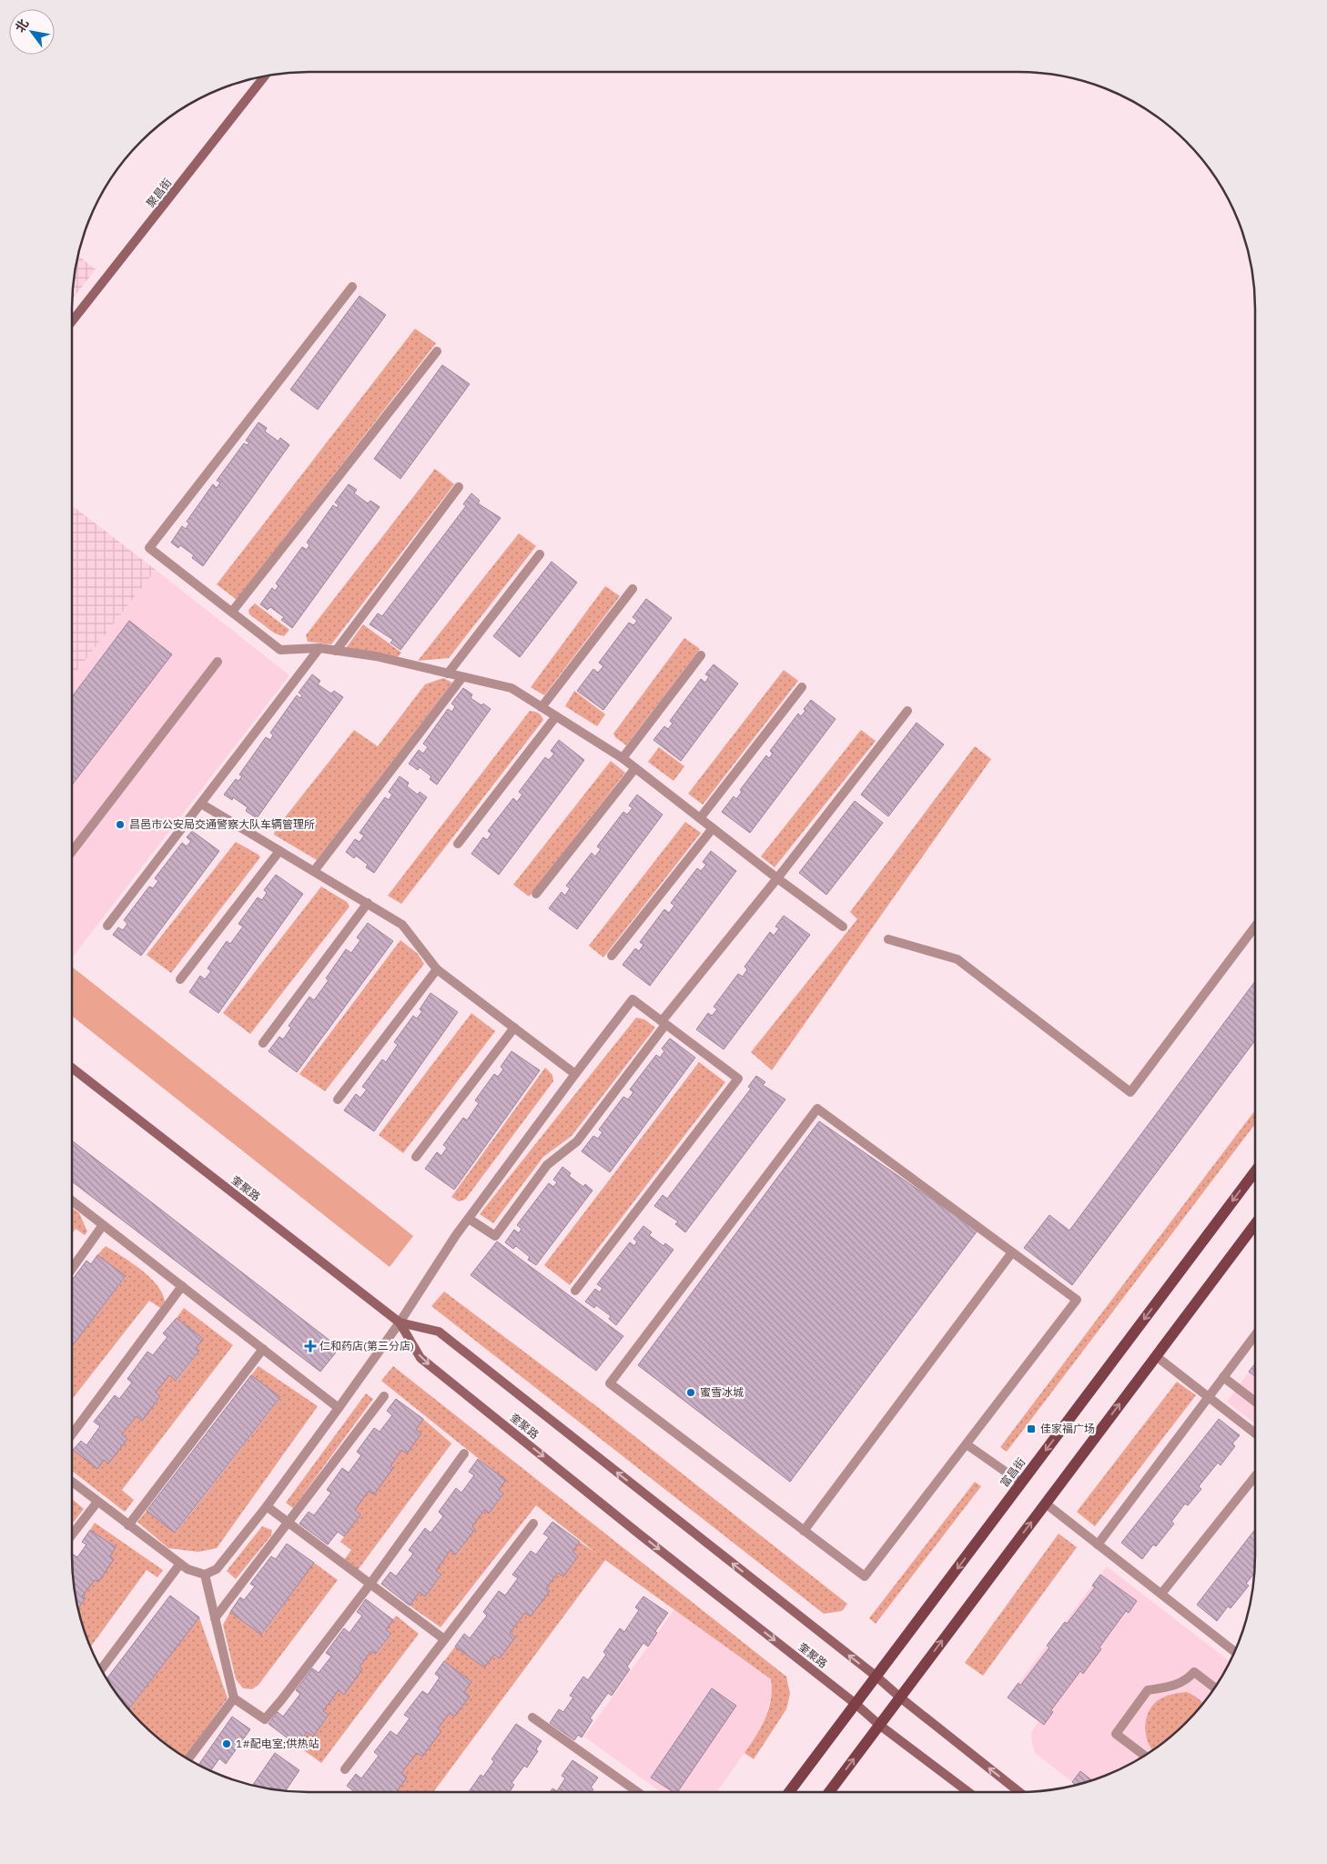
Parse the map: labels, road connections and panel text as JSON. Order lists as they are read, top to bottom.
{
  "streets": {
    "main road": ["富昌街"],
    "street": ["聚昌街", "奎聚路"]
  },
  "crossings": [
    ["奎聚路", "富昌街"]
  ],
  "places": {
    "other": ["昌邑市公安局交通警察大队车辆管理所", "蜜雪冰城", "1#配电室;供热站"],
    "health": ["仁和药店(第三分店)"],
    "transit": ["佳家福广场"]
  },
  "north": "top left"
}
